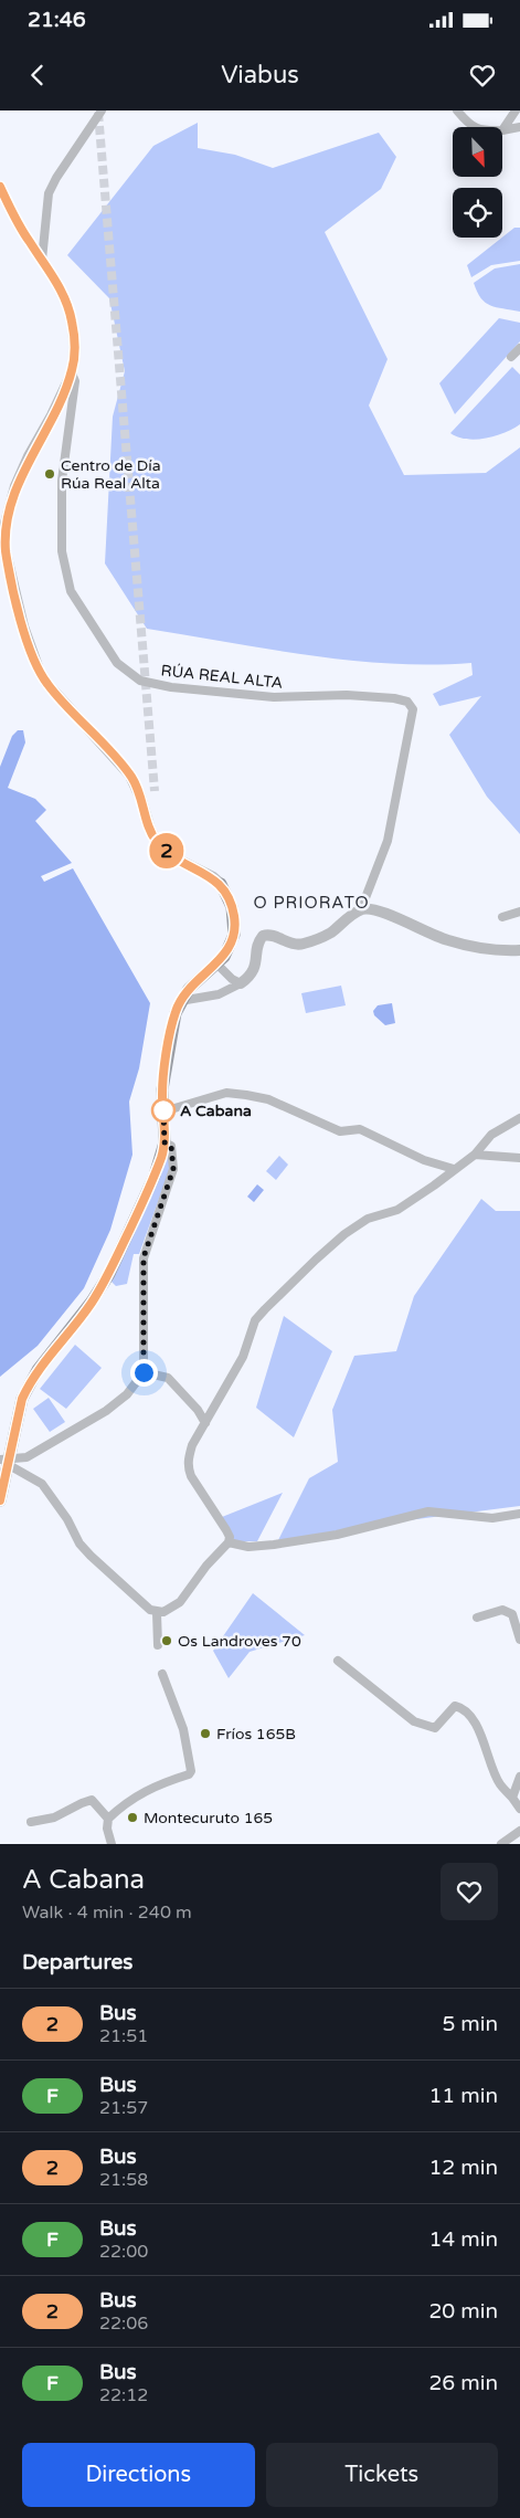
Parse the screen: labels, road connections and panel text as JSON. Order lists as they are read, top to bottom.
{
  "streets": {
    "street": ["RÚA REAL ALTA"]
  },
  "districts": ["O PRIORATO"],
  "places": [
    "Centro de Día Rúa Real Alta",
    "A Cabana",
    "Os Landroves 70",
    "Fríos 165B",
    "Montecuruto 165"
  ],
  "lines": ["bus line 2"],
  "north": "bottom right",
  "page": {
    "status": "21:46",
    "header": "Viabus",
    "on_map": "2",
    "heading": [
      ["A Cabana", "Walk · 4 min · 240 m"],
      "Departures"
    ],
    "list": [
      {
        "mark": "2",
        "name": "Bus",
        "note": "21:51",
        "value": "5 min"
      },
      {
        "mark": "F",
        "name": "Bus",
        "note": "21:57",
        "value": "11 min"
      },
      {
        "mark": "2",
        "name": "Bus",
        "note": "21:58",
        "value": "12 min"
      },
      {
        "mark": "F",
        "name": "Bus",
        "note": "22:00",
        "value": "14 min"
      },
      {
        "mark": "2",
        "name": "Bus",
        "note": "22:06",
        "value": "20 min"
      },
      {
        "mark": "F",
        "name": "Bus",
        "note": "22:12",
        "value": "26 min"
      }
    ],
    "buttons": ["Directions", "Tickets"]
  }
}
